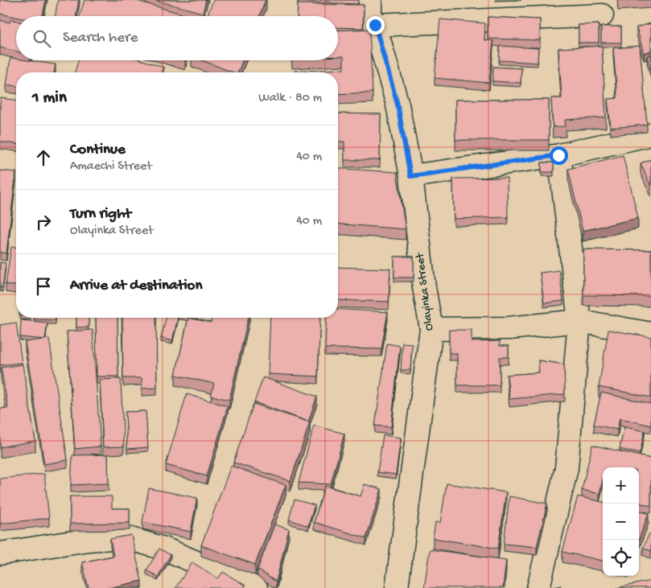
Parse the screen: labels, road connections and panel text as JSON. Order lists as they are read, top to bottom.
{
  "streets": {
    "street": ["Olayinka Street"]
  },
  "page": {
    "search": "Search here",
    "heading": ["1 min", "Walk · 80 m"],
    "list": [
      ["Continue", "Amaechi Street", "40 m"],
      ["Turn right", "Olayinka Street", "40 m"],
      "Arrive at destination"
    ],
    "map_buttons": ["+", "−"]
  }
}
